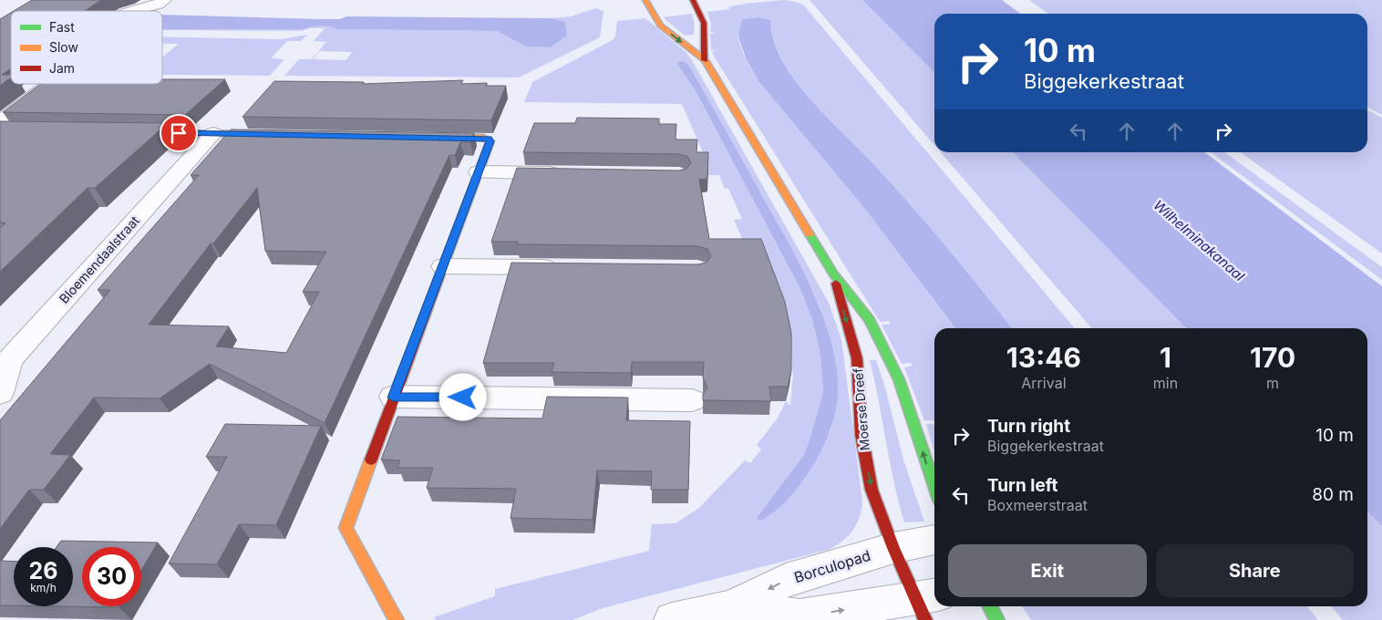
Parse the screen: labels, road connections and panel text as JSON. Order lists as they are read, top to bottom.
{
  "streets": {
    "street": ["Bloemendaalstraat", "Moerse Dreef", "Borculopad"]
  },
  "crossings": [
    ["Moerse Dreef", "Borculopad"]
  ],
  "water": ["Wilhelminakanaal"],
  "legend": ["Fast", "Slow", "Jam"],
  "page": {
    "turn": ["10 m", "Biggekerkestraat"],
    "eta": [
      "13:46",
      "Arrival",
      "1",
      "min",
      "170",
      "m"
    ],
    "list": [
      {
        "name": "Turn right",
        "note": "Biggekerkestraat",
        "value": "10 m"
      },
      {
        "name": "Turn left",
        "note": "Boxmeerstraat",
        "value": "80 m"
      }
    ],
    "buttons": ["Exit", "Share"],
    "speed": "26 km/h",
    "limit": "30"
  }
}
